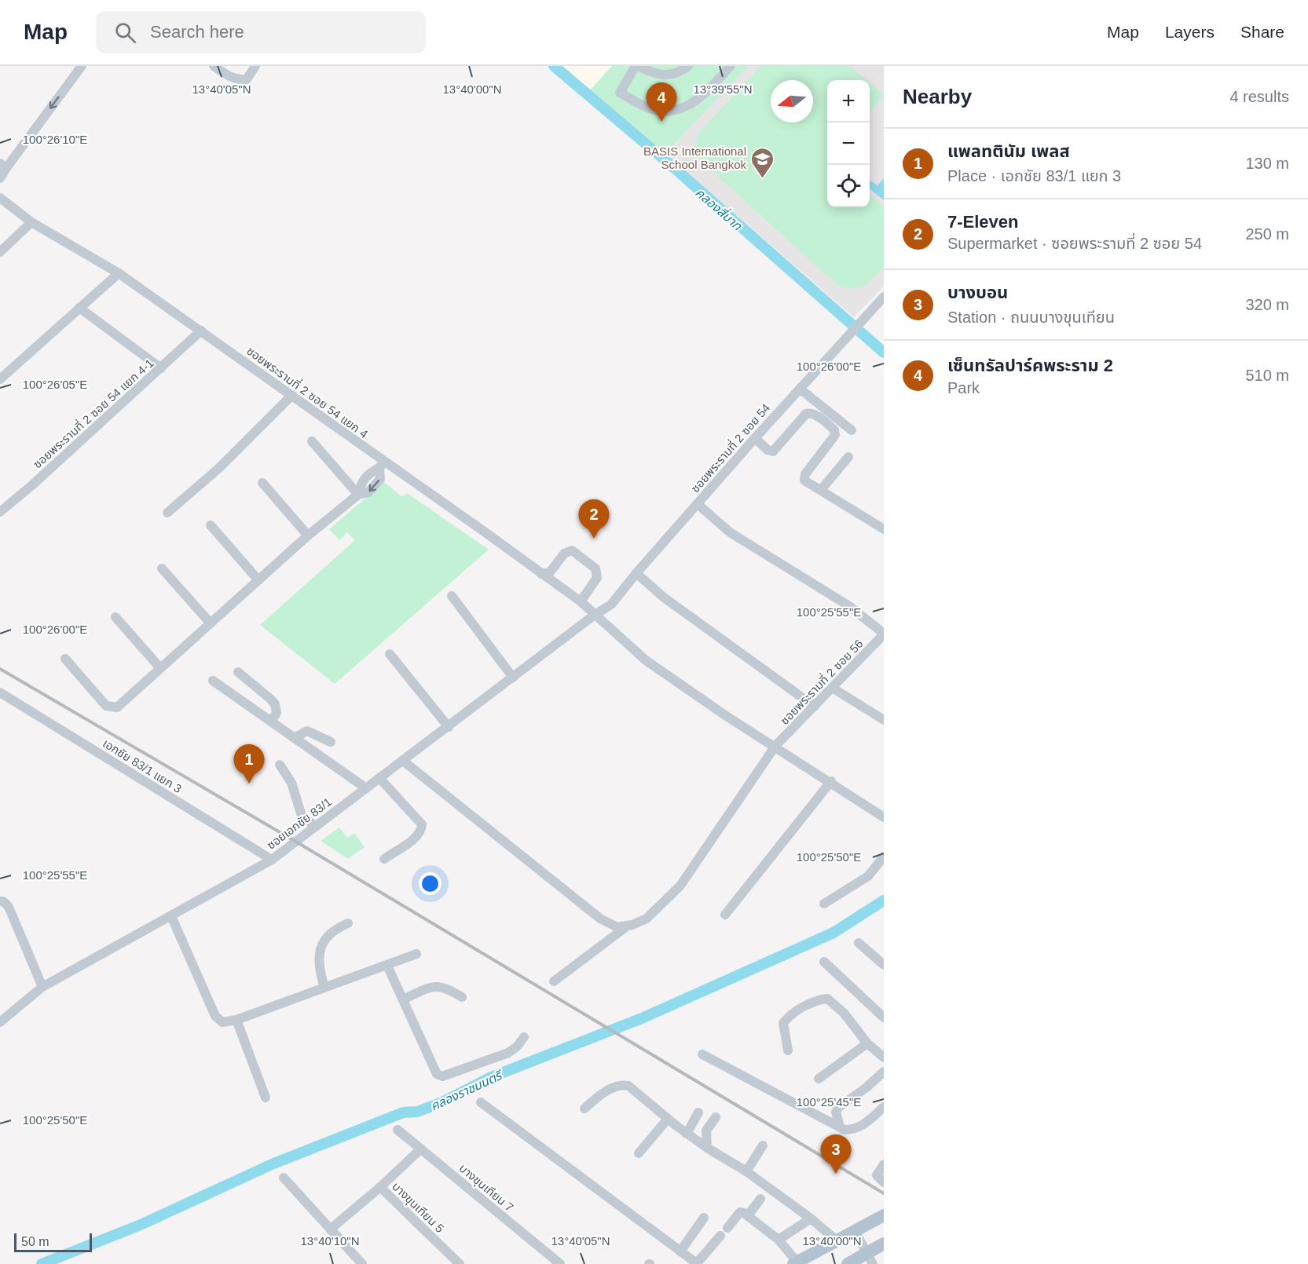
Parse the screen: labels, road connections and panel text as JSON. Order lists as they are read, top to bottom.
{
  "streets": {
    "street": [
      "ซอยพระรามที่ 2 ซอย 54 แยก 4",
      "ซอยพระรามที่ 2 ซอย 54 แยก 4-1",
      "ซอยพระรามที่ 2 ซอย 54",
      "ซอยพระรามที่ 2 ซอย 56",
      "เอกชัย 83/1 แยก 3",
      "ซอยเอกชัย 83/1",
      "บางขุนเทียน 7",
      "บางขุนเทียน 5"
    ]
  },
  "crossings": [
    ["ซอยพระรามที่ 2 ซอย 54 แยก 4", "ซอยพระรามที่ 2 ซอย 54 แยก 4-1"],
    ["ซอยพระรามที่ 2 ซอย 54 แยก 4", "ซอยพระรามที่ 2 ซอย 54"],
    ["ซอยพระรามที่ 2 ซอย 54 แยก 4", "ซอยพระรามที่ 2 ซอย 56"],
    ["ซอยพระรามที่ 2 ซอย 54 แยก 4", "ซอยเอกชัย 83/1"],
    ["ซอยพระรามที่ 2 ซอย 54", "ซอยเอกชัย 83/1"],
    ["เอกชัย 83/1 แยก 3", "ซอยเอกชัย 83/1"],
    ["บางขุนเทียน 7", "บางขุนเทียน 5"]
  ],
  "water": ["คลองสี่บาท", "คลองราชมนตรี"],
  "places": {
    "school or university": ["BASIS International School Bangkok"]
  },
  "scale_bar": "50 m",
  "north": "left",
  "page": {
    "header": "Map",
    "search": "Search here",
    "nav": ["Map", "Layers", "Share"],
    "heading": ["Nearby", "4 results"],
    "map_buttons": ["+", "−"],
    "pins": [
      "4",
      "2",
      "1",
      "3"
    ],
    "list": [
      {
        "mark": "1",
        "name": "แพลทตินัม เพลส",
        "note": "Place · เอกชัย 83/1 แยก 3",
        "value": "130 m"
      },
      {
        "mark": "2",
        "name": "7-Eleven",
        "note": "Supermarket · ซอยพระรามที่ 2 ซอย 54",
        "value": "250 m"
      },
      {
        "mark": "3",
        "name": "บางบอน",
        "note": "Station · ถนนบางขุนเทียน",
        "value": "320 m"
      },
      {
        "mark": "4",
        "name": "เซ็นทรัลปาร์คพระราม 2",
        "note": "Park",
        "value": "510 m"
      }
    ],
    "scale": "50 m"
  },
  "coordinates": [
    "13°40'05\"N",
    "13°40'00\"N",
    "13°39'55\"N",
    "100°26'10\"E",
    "100°26'00\"E",
    "100°26'05\"E",
    "100°25'55\"E",
    "100°25'50\"E",
    "100°25'45\"E",
    "13°40'10\"N"
  ]
}
